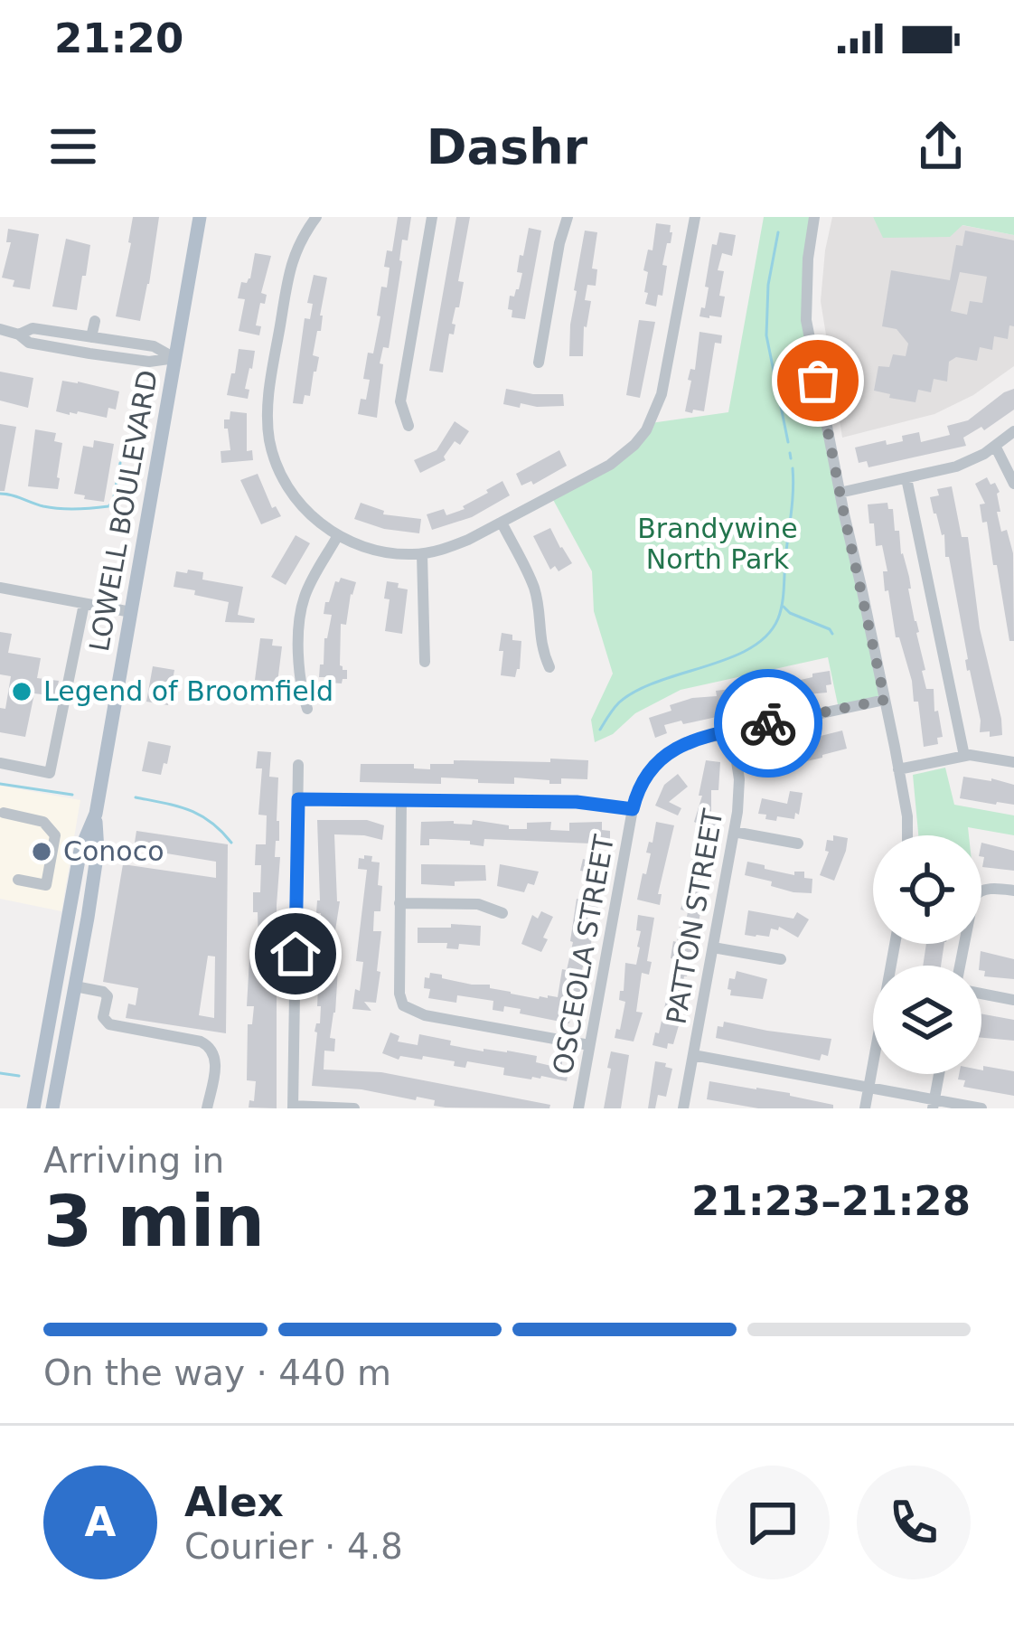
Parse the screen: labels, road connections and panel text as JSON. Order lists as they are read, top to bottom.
{
  "streets": {
    "main road": ["LOWELL BOULEVARD"],
    "street": ["PATTON STREET", "OSCEOLA STREET"]
  },
  "crossings": [
    ["PATTON STREET", "OSCEOLA STREET"]
  ],
  "parks": ["Brandywine North Park"],
  "places": ["Legend of Broomfield", "Conoco"],
  "page": {
    "status": "21:20",
    "header": "Dashr",
    "heading": ["3 min", "Arriving in", "21:23–21:28"],
    "panel": ["Alex", "Courier · 4.8"],
    "bar": "On the way · 440 m",
    "round": "A"
  }
}
